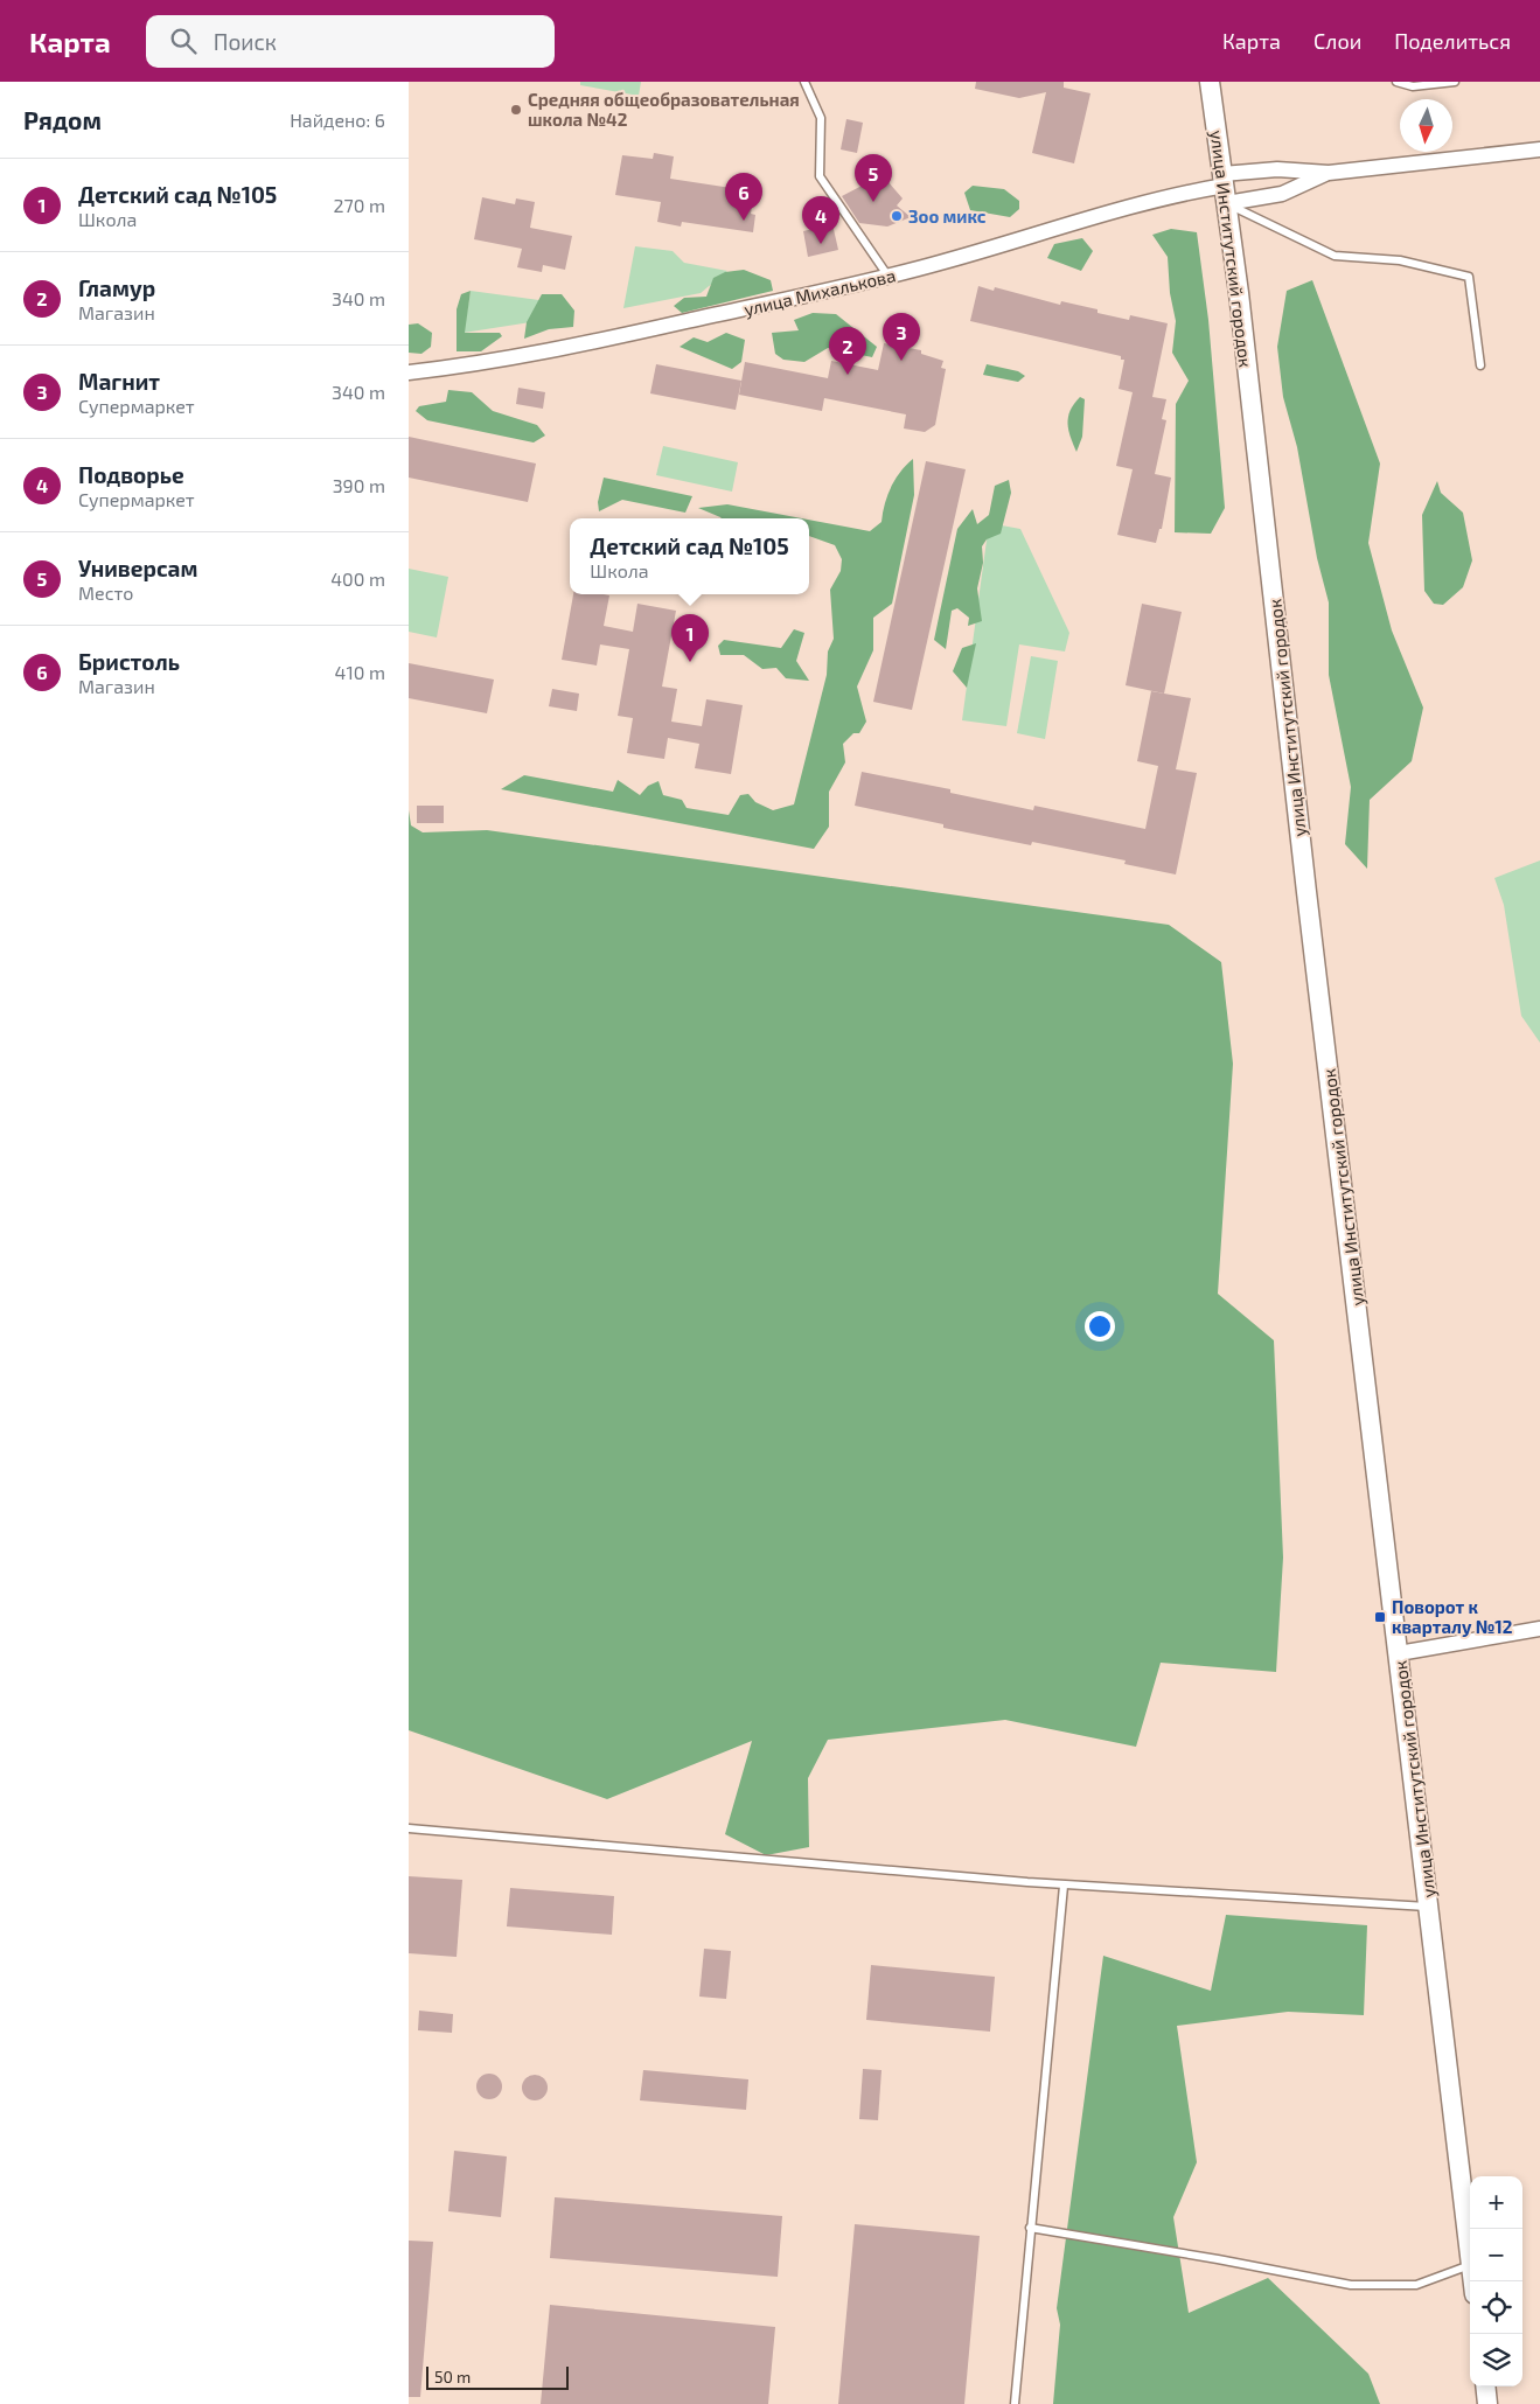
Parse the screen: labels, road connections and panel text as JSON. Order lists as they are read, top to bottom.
{
  "streets": {
    "street": ["улица Институтский городок", "улица Михалькова"]
  },
  "crossings": [
    ["улица Институтский городок", "улица Михалькова"]
  ],
  "places": {
    "other": ["Средняя общеобразовательная школа №42", "Зоо микс"],
    "transit": ["Поворот к кварталу №12"]
  },
  "scale_bar": "50 m",
  "north": "bottom",
  "page": {
    "header": "Карта",
    "search": "Поиск",
    "nav": ["Карта", "Слои", "Поделиться"],
    "heading": ["Рядом", "Найдено: 6"],
    "pins": [
      "5",
      "6",
      "4",
      "3",
      "2",
      "1"
    ],
    "list": [
      {
        "mark": "1",
        "name": "Детский сад №105",
        "note": "Школа",
        "value": "270 m"
      },
      {
        "mark": "2",
        "name": "Гламур",
        "note": "Магазин",
        "value": "340 m"
      },
      {
        "mark": "3",
        "name": "Магнит",
        "note": "Супермаркет",
        "value": "340 m"
      },
      {
        "mark": "4",
        "name": "Подворье",
        "note": "Супермаркет",
        "value": "390 m"
      },
      {
        "mark": "5",
        "name": "Универсам",
        "note": "Место",
        "value": "400 m"
      },
      {
        "mark": "6",
        "name": "Бристоль",
        "note": "Магазин",
        "value": "410 m"
      }
    ],
    "popup": ["Детский сад №105", "Школа"],
    "map_buttons": ["+", "−"],
    "scale": "50 m"
  }
}
